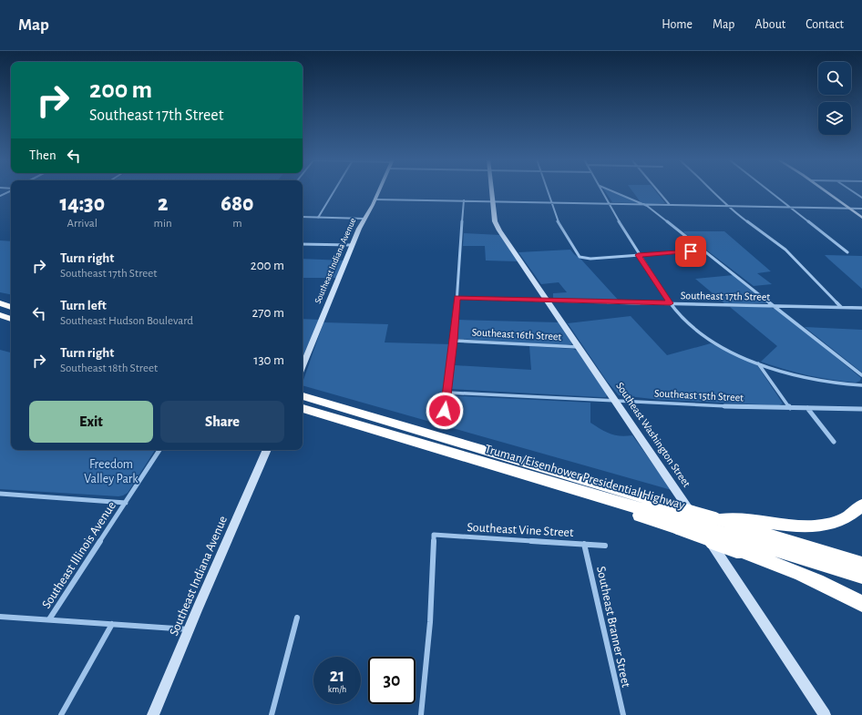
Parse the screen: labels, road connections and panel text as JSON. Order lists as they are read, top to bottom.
{
  "streets": {
    "highway": ["Truman/Eisenhower Presidential Highway"],
    "street": [
      "Southeast Indiana Avenue",
      "Southeast 17th Street",
      "Southeast 16th Street",
      "Southeast 15th Street",
      "Southeast Washington Street",
      "Southeast Vine Street",
      "Southeast Illinois Avenue",
      "Southeast Branner Street"
    ]
  },
  "crossings": [
    ["Southeast 17th Street", "Southeast Washington Street"],
    ["Southeast 16th Street", "Southeast Washington Street"],
    ["Southeast 15th Street", "Southeast Washington Street"],
    ["Southeast Vine Street", "Southeast Branner Street"]
  ],
  "parks": ["Freedom Valley Park"],
  "page": {
    "header": "Map",
    "nav": [
      "Home",
      "Map",
      "About",
      "Contact"
    ],
    "turn": ["200 m", "Southeast 17th Street"],
    "then": "Then",
    "eta": [
      "14:30",
      "Arrival",
      "2",
      "min",
      "680",
      "m"
    ],
    "list": [
      {
        "name": "Turn right",
        "note": "Southeast 17th Street",
        "value": "200 m"
      },
      {
        "name": "Turn left",
        "note": "Southeast Hudson Boulevard",
        "value": "270 m"
      },
      {
        "name": "Turn right",
        "note": "Southeast 18th Street",
        "value": "130 m"
      }
    ],
    "buttons": ["Exit", "Share"],
    "speed": "21 km/h",
    "limit": "30"
  }
}
